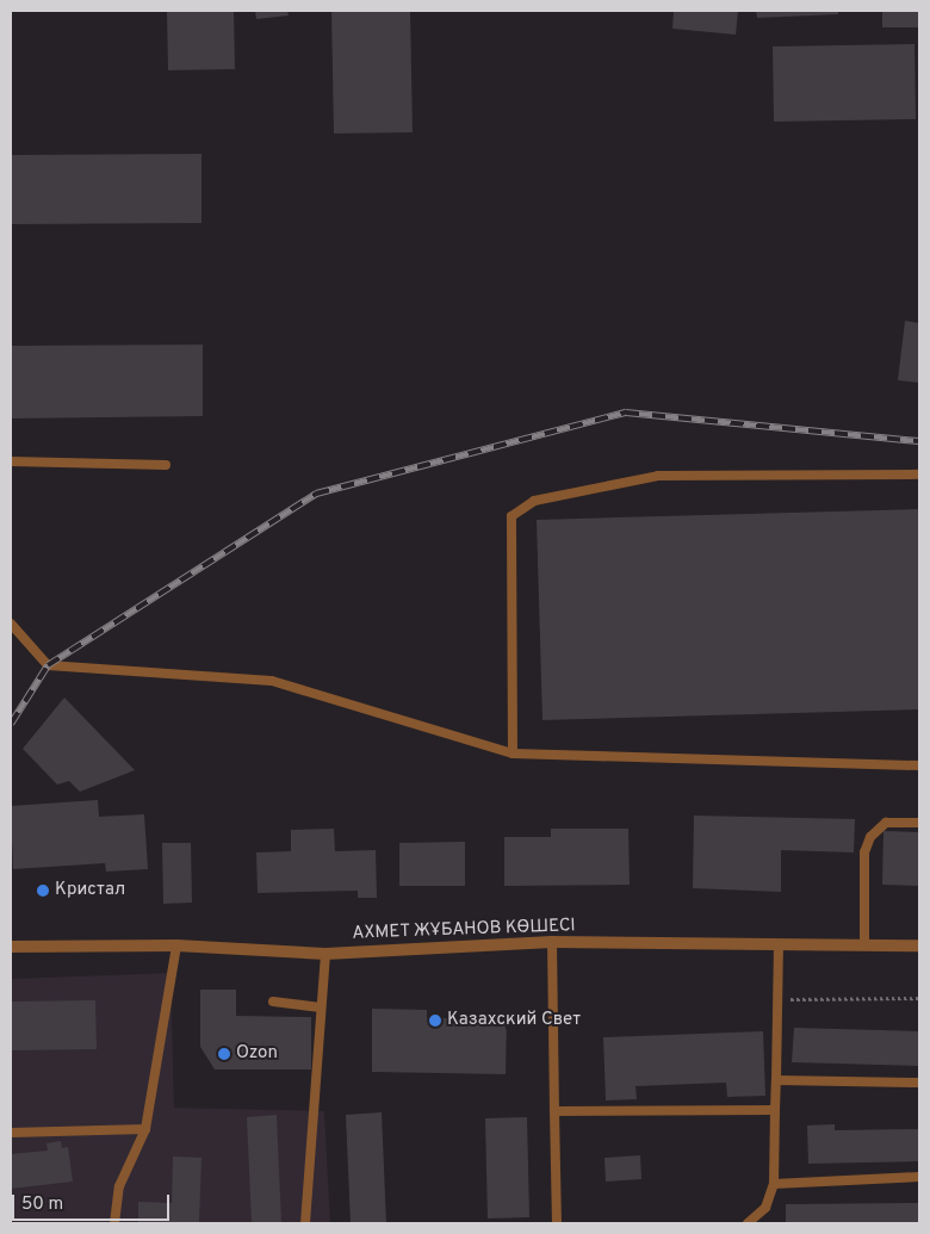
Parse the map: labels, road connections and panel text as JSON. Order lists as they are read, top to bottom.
{
  "streets": {
    "street": ["АХМЕТ ЖҰБАНОВ КӨШЕСІ"]
  },
  "places": ["Кристал", "Казахский Свет", "Ozon"],
  "scale_bar": "50 m"
}
